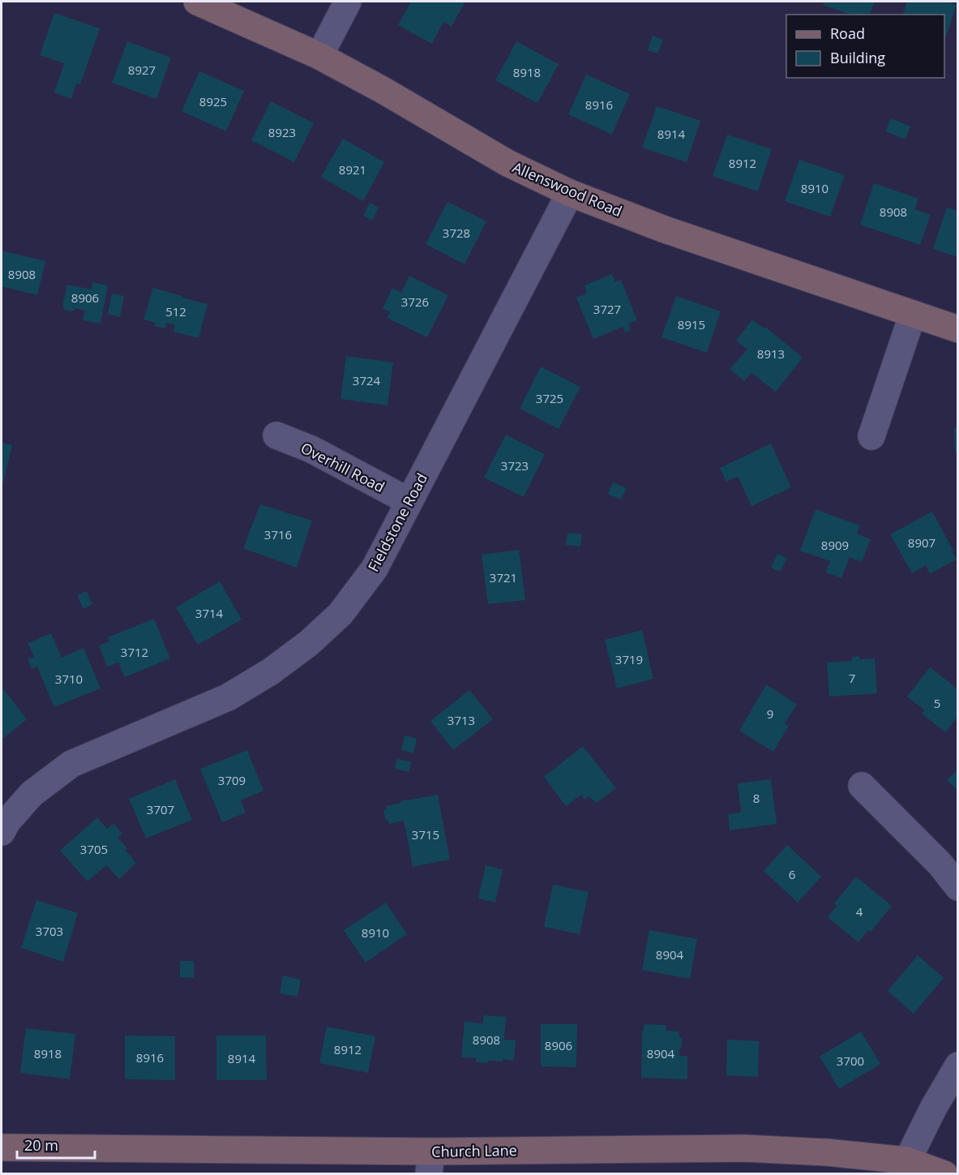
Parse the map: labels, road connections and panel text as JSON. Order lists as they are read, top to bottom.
{
  "streets": {
    "street": [
      "Allenswood Road",
      "Overhill Road",
      "Fieldstone Road",
      "Church Lane"
    ]
  },
  "crossings": [
    ["Allenswood Road", "Fieldstone Road"],
    ["Overhill Road", "Fieldstone Road"]
  ],
  "house_numbers": [
    "8927",
    "8918",
    "8925",
    "8916",
    "8923",
    "8914",
    "8912",
    "8921",
    "8910",
    "8908",
    "3728",
    "8908",
    "8906",
    "3726",
    "3727",
    "512",
    "8915",
    "8913",
    "3724",
    "3725",
    "3723",
    "3716",
    "8907",
    "8909",
    "3721",
    "3714",
    "3712",
    "3719",
    "7",
    "3710",
    "5",
    "9",
    "3713",
    "3709",
    "8",
    "3707",
    "3715",
    "3705",
    "6",
    "4",
    "3703",
    "8910",
    "8904",
    "8908",
    "8906",
    "8912",
    "8918",
    "8904",
    "8916",
    "8914",
    "3700"
  ],
  "legend": ["Road", "Building"],
  "scale_bar": "20 m"
}
